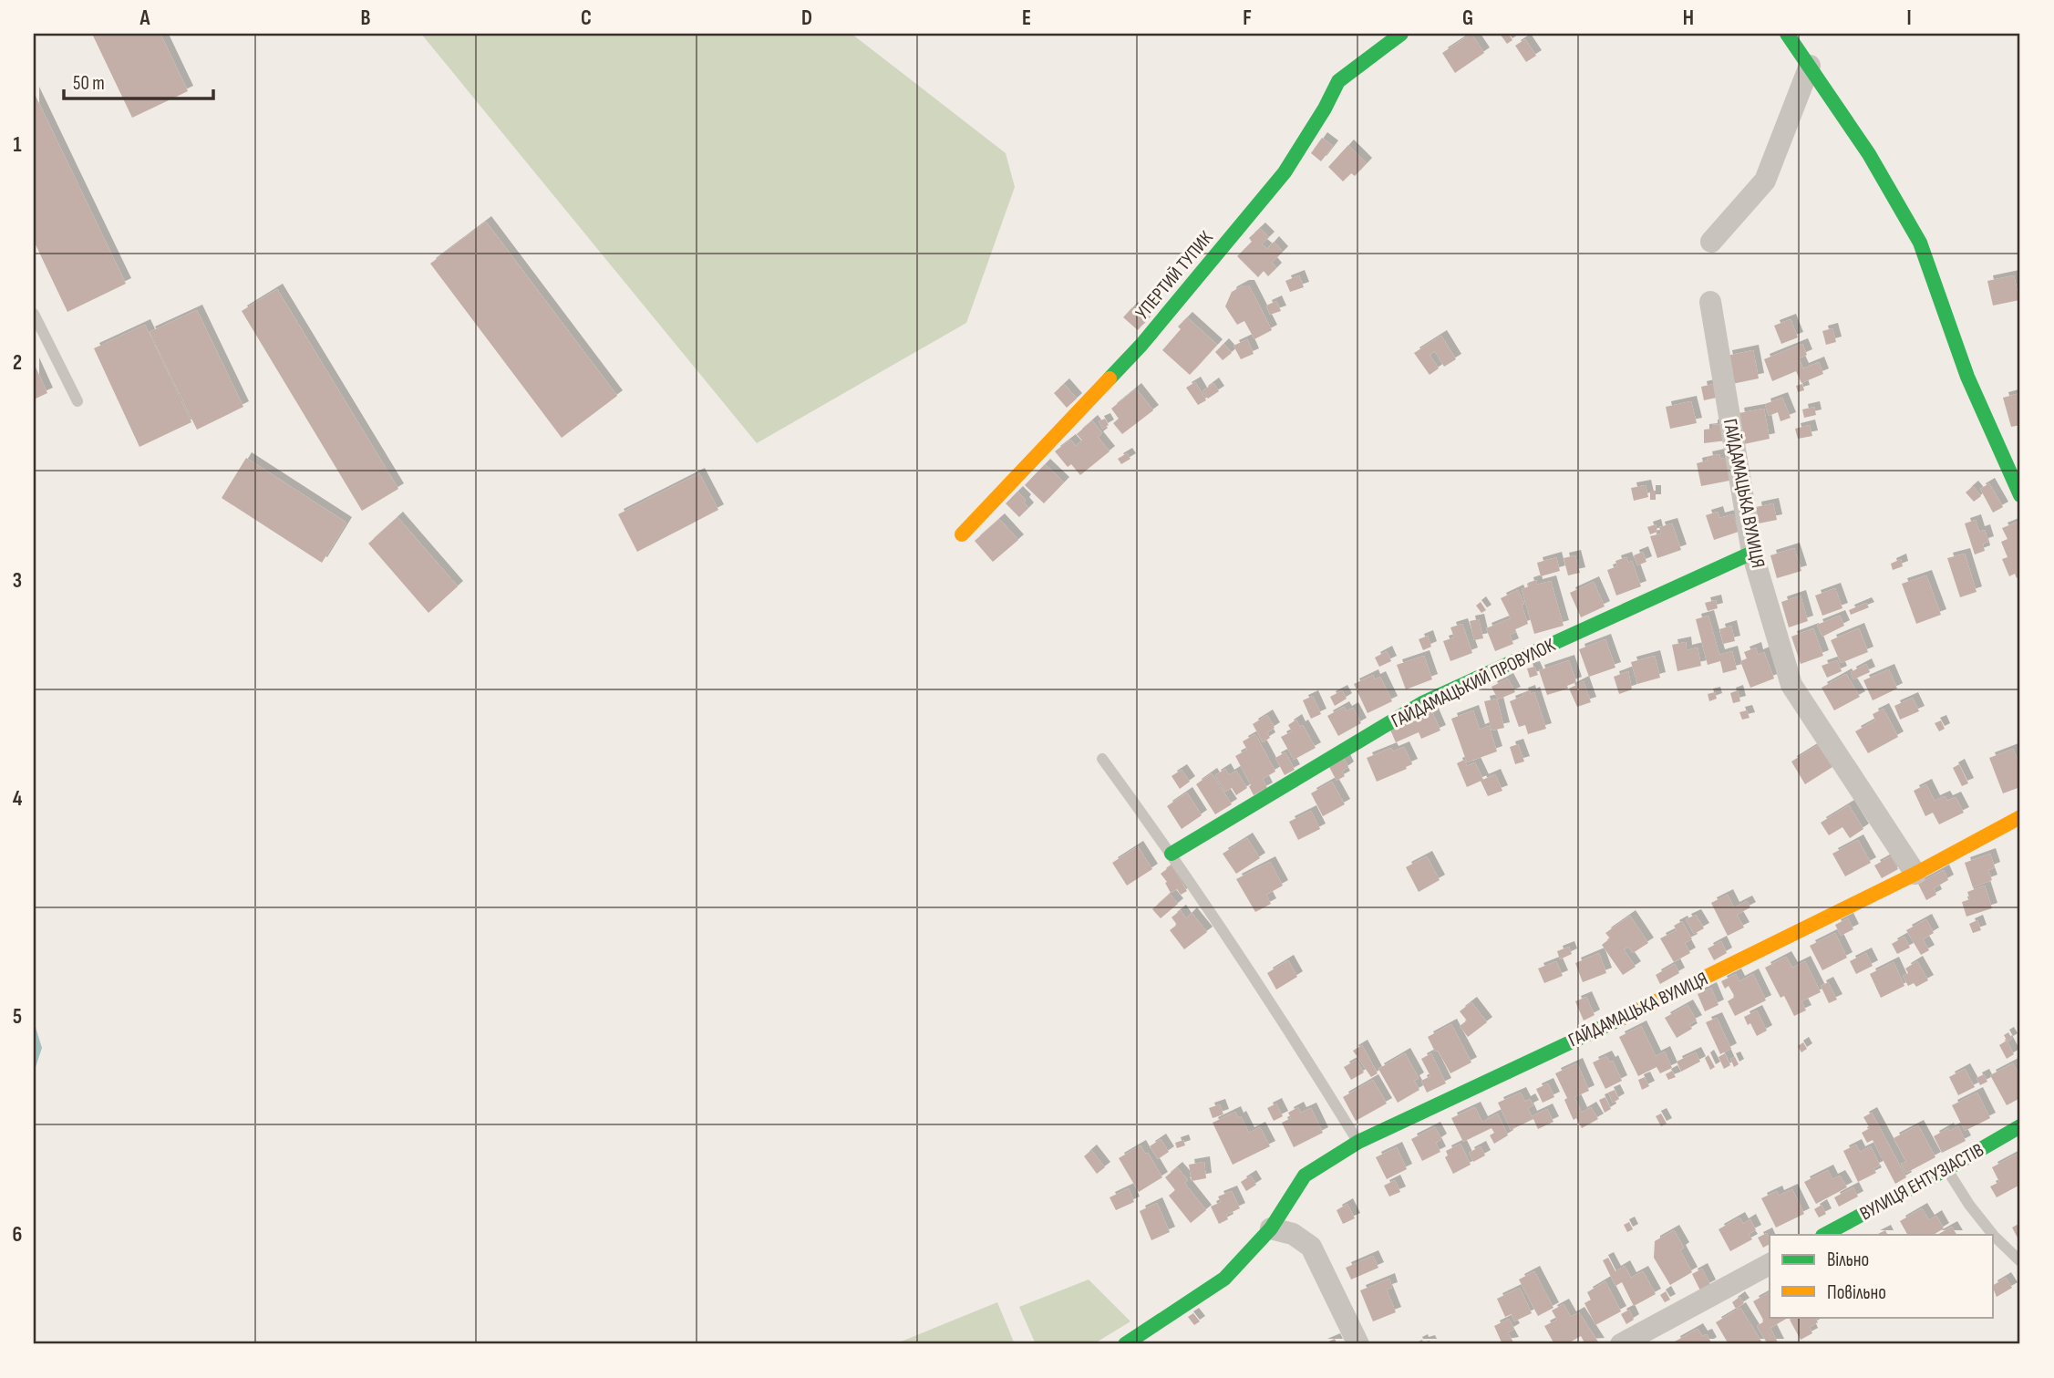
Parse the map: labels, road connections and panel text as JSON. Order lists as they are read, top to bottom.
{
  "streets": {
    "street": [
      "УПЕРТИЙ ТУПИК",
      "ГАЙДАМАЦЬКА ВУЛИЦЯ",
      "ГАЙДАМАЦЬКИЙ ПРОВУЛОК",
      "ВУЛИЦЯ ЕНТУЗІАСТІВ"
    ]
  },
  "crossings": [
    ["ГАЙДАМАЦЬКА ВУЛИЦЯ", "ГАЙДАМАЦЬКИЙ ПРОВУЛОК"]
  ],
  "legend": ["Вільно", "Повільно"],
  "scale_bar": "50 m",
  "grid": {
    "columns": [
      "A",
      "B",
      "C",
      "D",
      "E",
      "F",
      "G",
      "H",
      "I"
    ],
    "rows": [
      "1",
      "2",
      "3",
      "4",
      "5",
      "6"
    ]
  }
}
